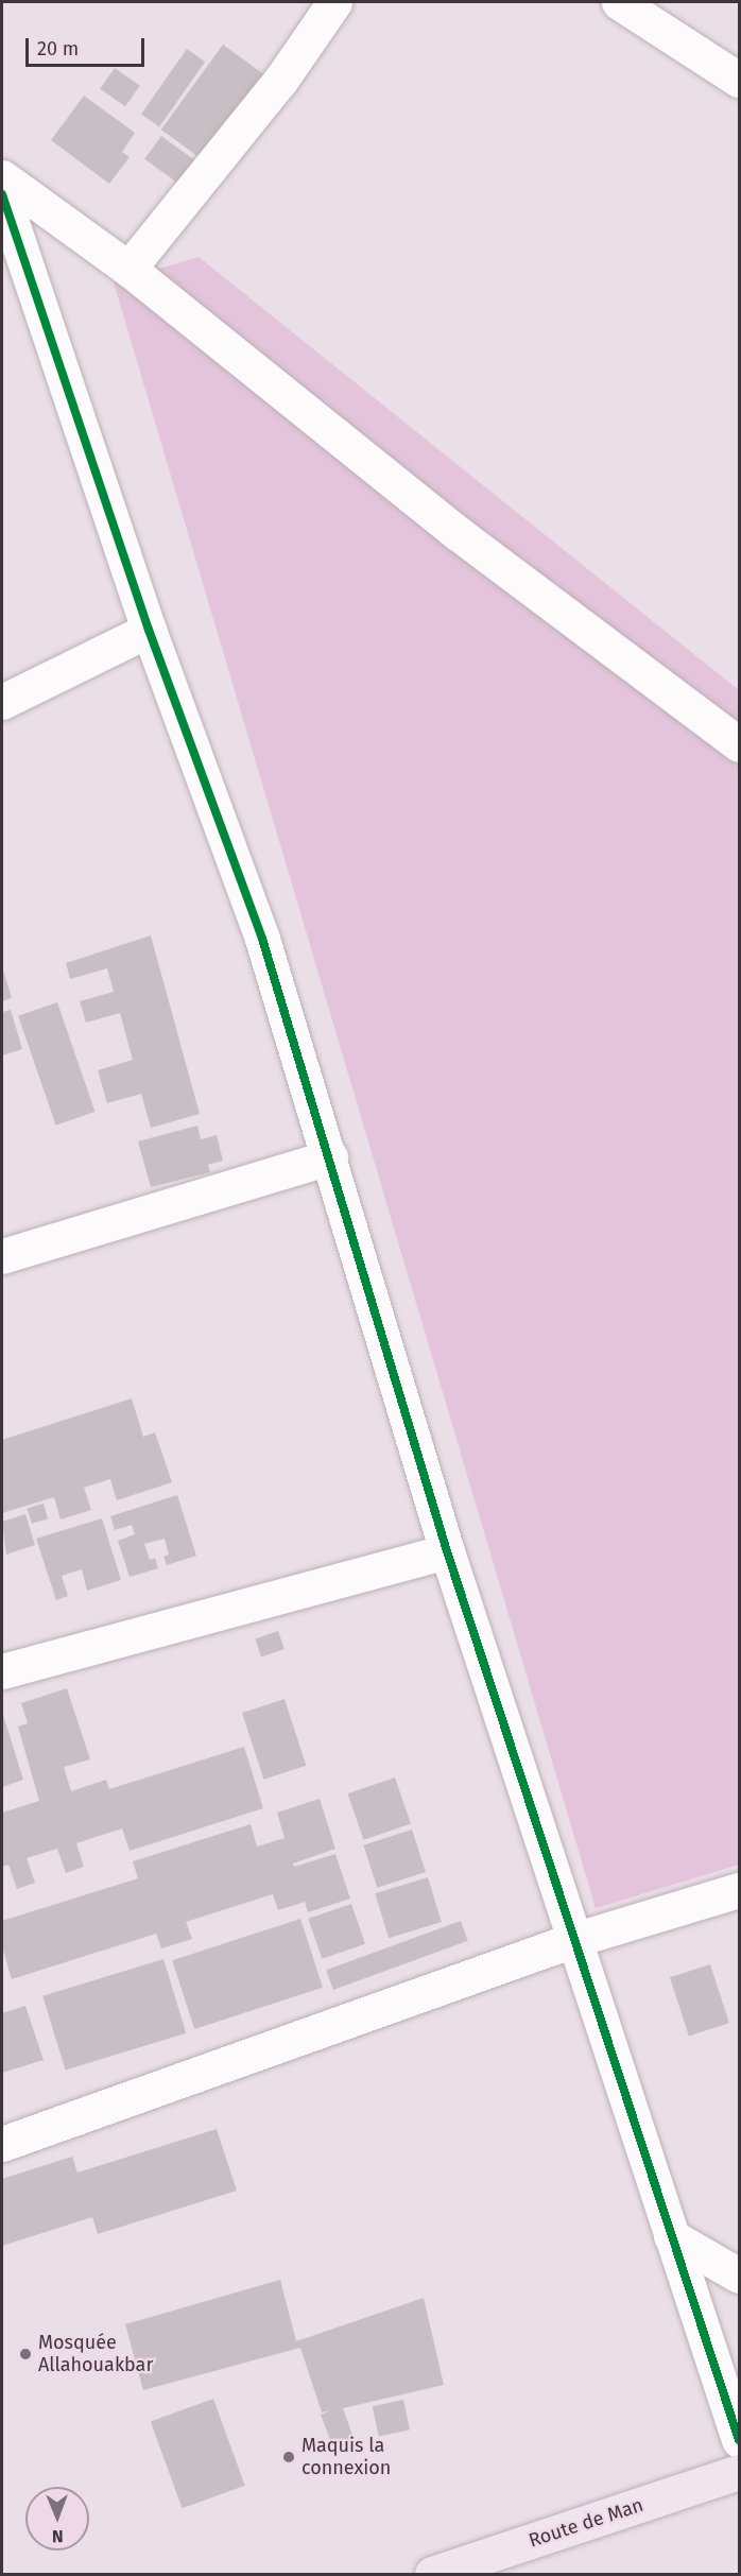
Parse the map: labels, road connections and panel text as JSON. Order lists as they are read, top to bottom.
{
  "streets": {
    "highway": ["Route de Man"]
  },
  "places": ["Mosquée Allahouakbar", "Maquis la connexion"],
  "scale_bar": "20 m",
  "north": "bottom"
}
